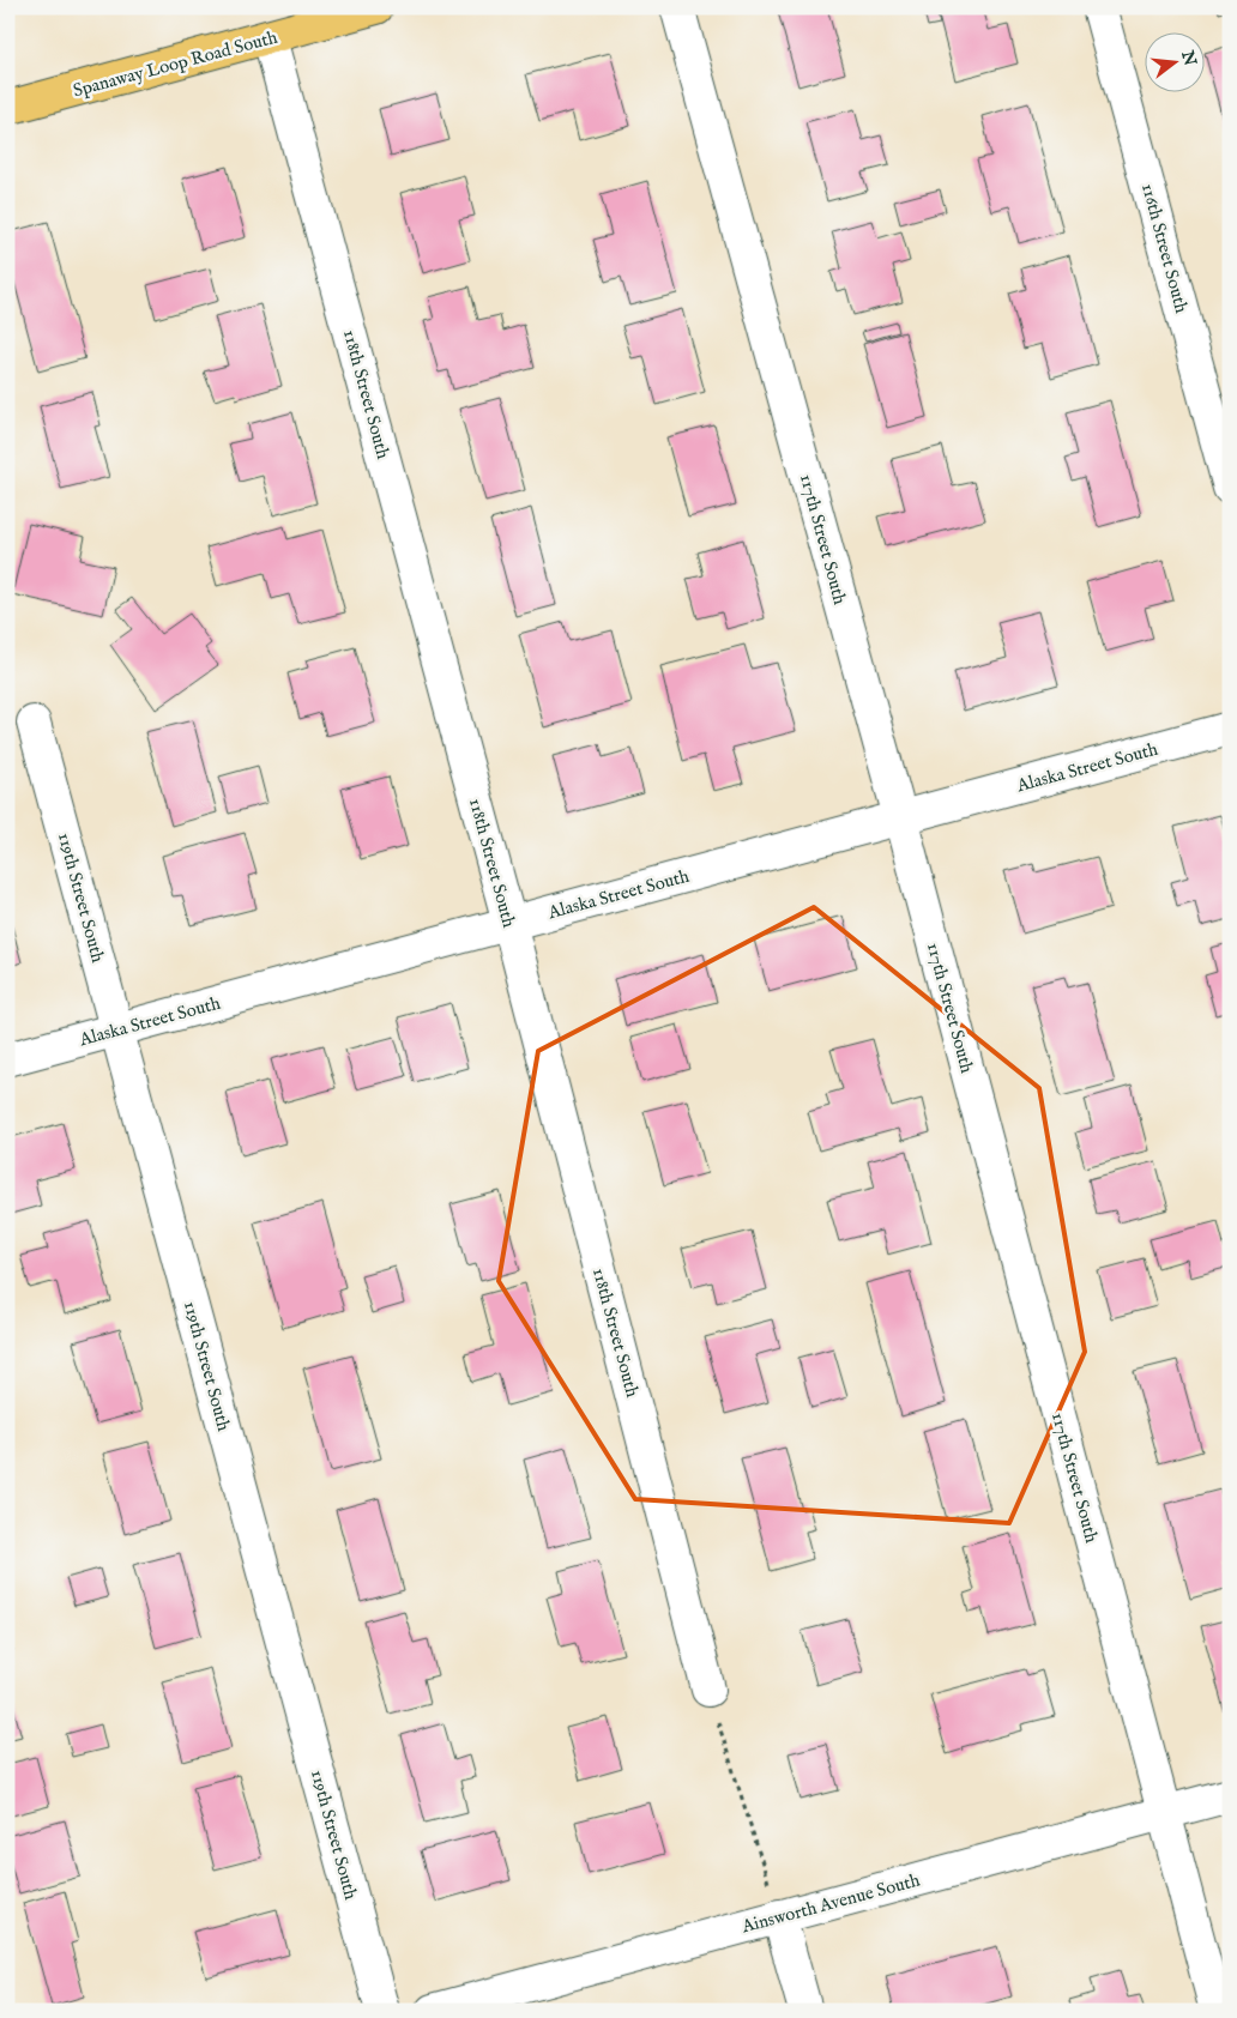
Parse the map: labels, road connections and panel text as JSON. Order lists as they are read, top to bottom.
{
  "streets": {
    "main road": ["Spanaway Loop Road South"],
    "street": [
      "116th Street South",
      "118th Street South",
      "117th Street South",
      "Alaska Street South",
      "119th Street South",
      "Ainsworth Avenue South"
    ]
  },
  "crossings": [
    ["Spanaway Loop Road South", "118th Street South"],
    ["118th Street South", "Alaska Street South"],
    ["117th Street South", "Alaska Street South"],
    ["117th Street South", "Ainsworth Avenue South"],
    ["Alaska Street South", "119th Street South"]
  ],
  "north": "right"
}
